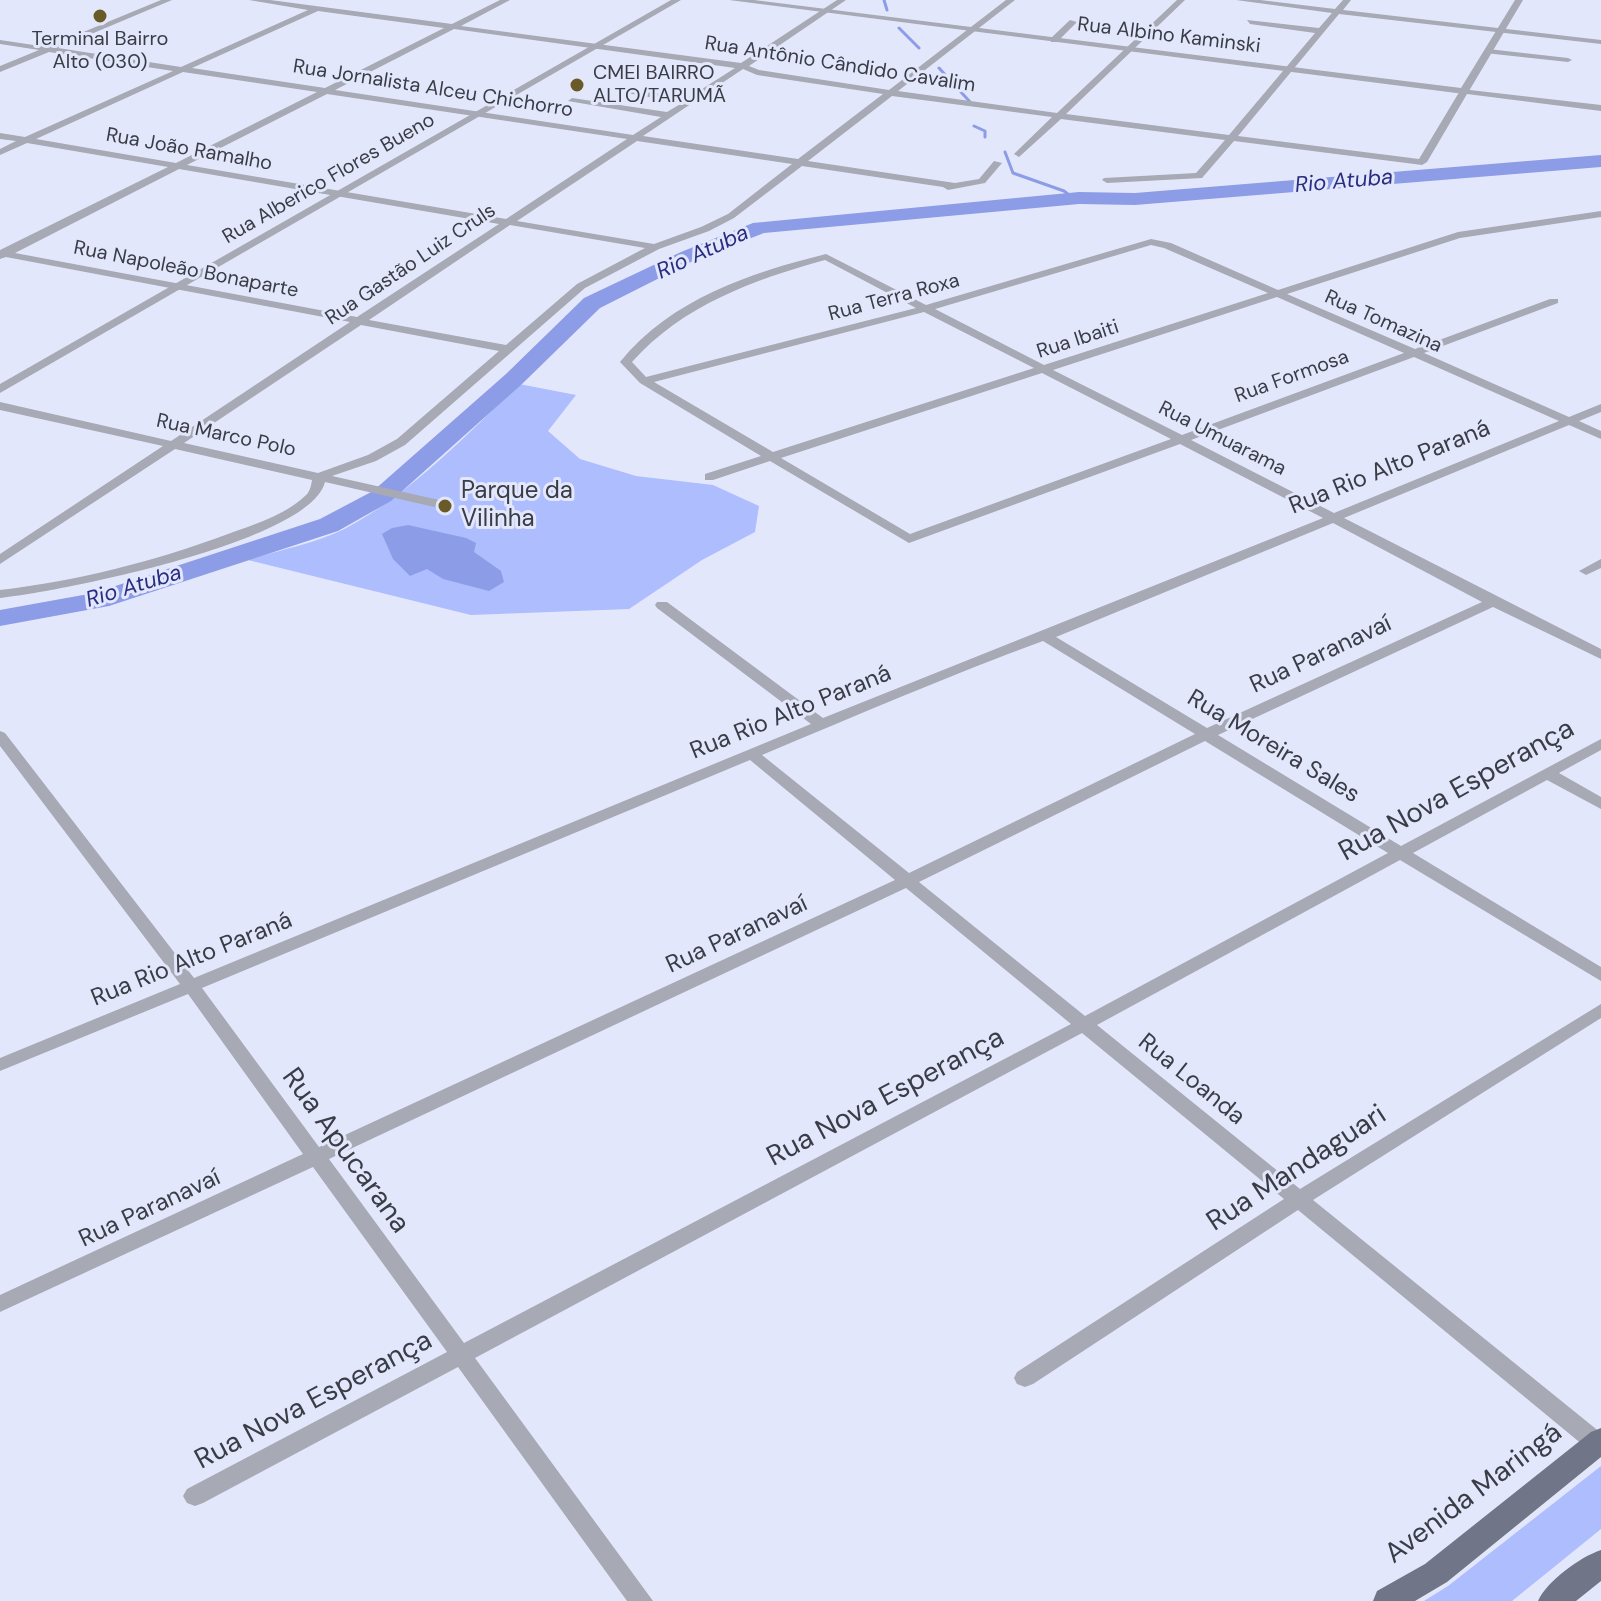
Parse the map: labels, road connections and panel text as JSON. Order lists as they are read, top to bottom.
{
  "streets": {
    "main road": ["Avenida Maringá"],
    "street": [
      "Rua Albino Kaminski",
      "Rua Antônio Cândido Cavalim",
      "Rua Jornalista Alceu Chichorro",
      "Rua João Ramalho",
      "Rua Alberico Flores Bueno",
      "Rua Gastão Luiz Cruls",
      "Rua Napoleão Bonaparte",
      "Rua Terra Roxa",
      "Rua Tomazina",
      "Rua Ibaiti",
      "Rua Formosa",
      "Rua Marco Polo",
      "Rua Umuarama",
      "Rua Rio Alto Paraná",
      "Rua Paranavaí",
      "Rua Moreira Sales",
      "Rua Nova Esperança",
      "Rua Loanda",
      "Rua Apucarana",
      "Rua Mandaguari"
    ]
  },
  "crossings": [
    ["Rua Albino Kaminski", "Rua Antônio Cândido Cavalim"],
    ["Rua Albino Kaminski", "Rua Gastão Luiz Cruls"],
    ["Rua Antônio Cândido Cavalim", "Rua Alberico Flores Bueno"],
    ["Rua Antônio Cândido Cavalim", "Rua Gastão Luiz Cruls"],
    ["Rua Jornalista Alceu Chichorro", "Rua Alberico Flores Bueno"],
    ["Rua Jornalista Alceu Chichorro", "Rua Gastão Luiz Cruls"],
    ["Rua João Ramalho", "Rua Alberico Flores Bueno"],
    ["Rua João Ramalho", "Rua Gastão Luiz Cruls"],
    ["Rua Alberico Flores Bueno", "Rua Napoleão Bonaparte"],
    ["Rua Gastão Luiz Cruls", "Rua Napoleão Bonaparte"],
    ["Rua Gastão Luiz Cruls", "Rua Marco Polo"],
    ["Rua Terra Roxa", "Rua Tomazina"],
    ["Rua Terra Roxa", "Rua Umuarama"],
    ["Rua Tomazina", "Rua Ibaiti"],
    ["Rua Tomazina", "Rua Formosa"],
    ["Rua Tomazina", "Rua Rio Alto Paraná"],
    ["Rua Ibaiti", "Rua Formosa"],
    ["Rua Ibaiti", "Rua Umuarama"],
    ["Rua Formosa", "Rua Umuarama"],
    ["Rua Umuarama", "Rua Rio Alto Paraná"],
    ["Rua Umuarama", "Rua Paranavaí"],
    ["Rua Rio Alto Paraná", "Rua Moreira Sales"],
    ["Rua Rio Alto Paraná", "Rua Loanda"],
    ["Rua Rio Alto Paraná", "Rua Apucarana"],
    ["Rua Paranavaí", "Rua Moreira Sales"],
    ["Rua Paranavaí", "Rua Loanda"],
    ["Rua Paranavaí", "Rua Apucarana"],
    ["Rua Moreira Sales", "Rua Nova Esperança"],
    ["Rua Nova Esperança", "Rua Loanda"],
    ["Rua Nova Esperança", "Rua Apucarana"],
    ["Rua Loanda", "Rua Mandaguari"],
    ["Rua Loanda", "Avenida Maringá"]
  ],
  "water": ["Rio Atuba"],
  "places": ["Terminal Bairro Alto (030)", "CMEI BAIRRO ALTO/TARUMÃ", "Parque da Vilinha"]
}
